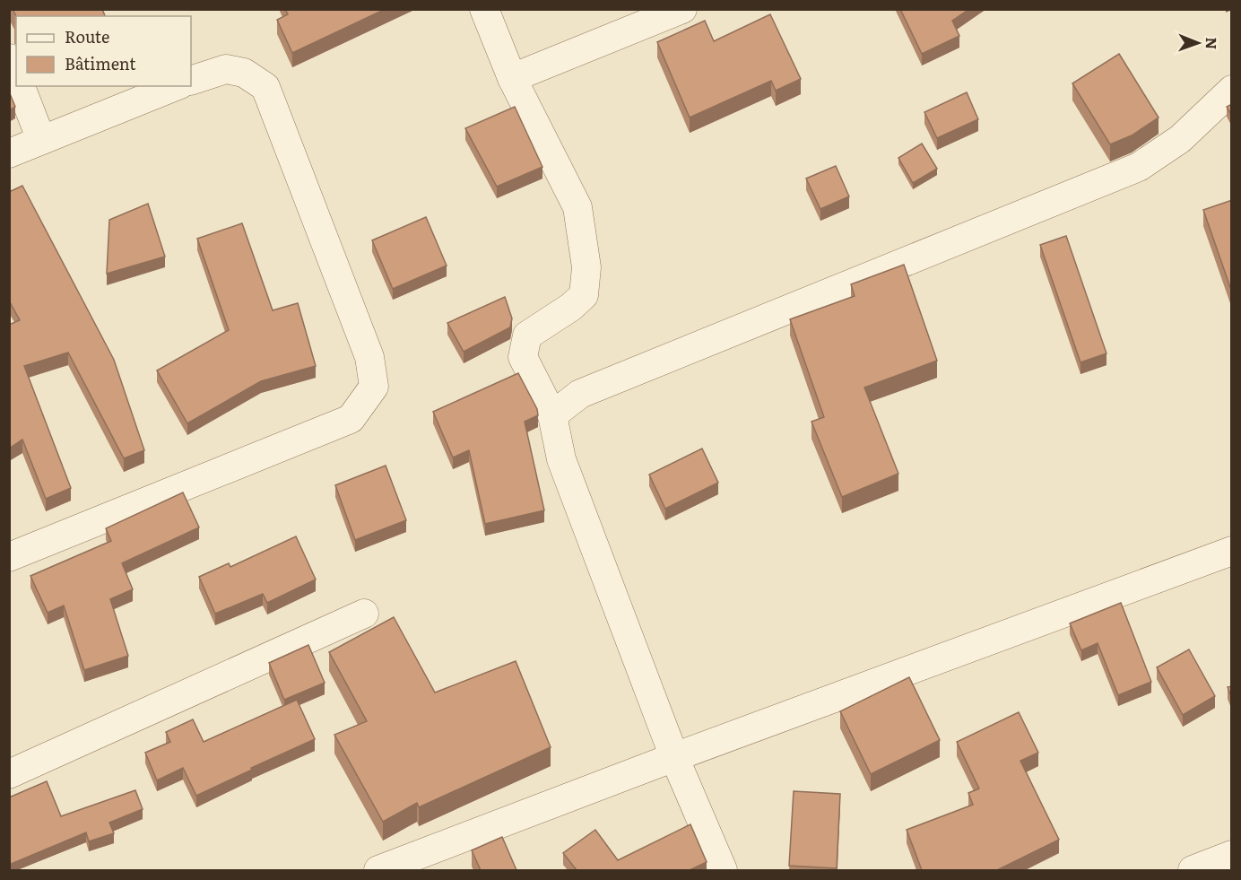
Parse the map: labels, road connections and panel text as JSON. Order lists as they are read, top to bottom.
{
  "legend": ["Route", "Bâtiment"],
  "north": "right"
}
